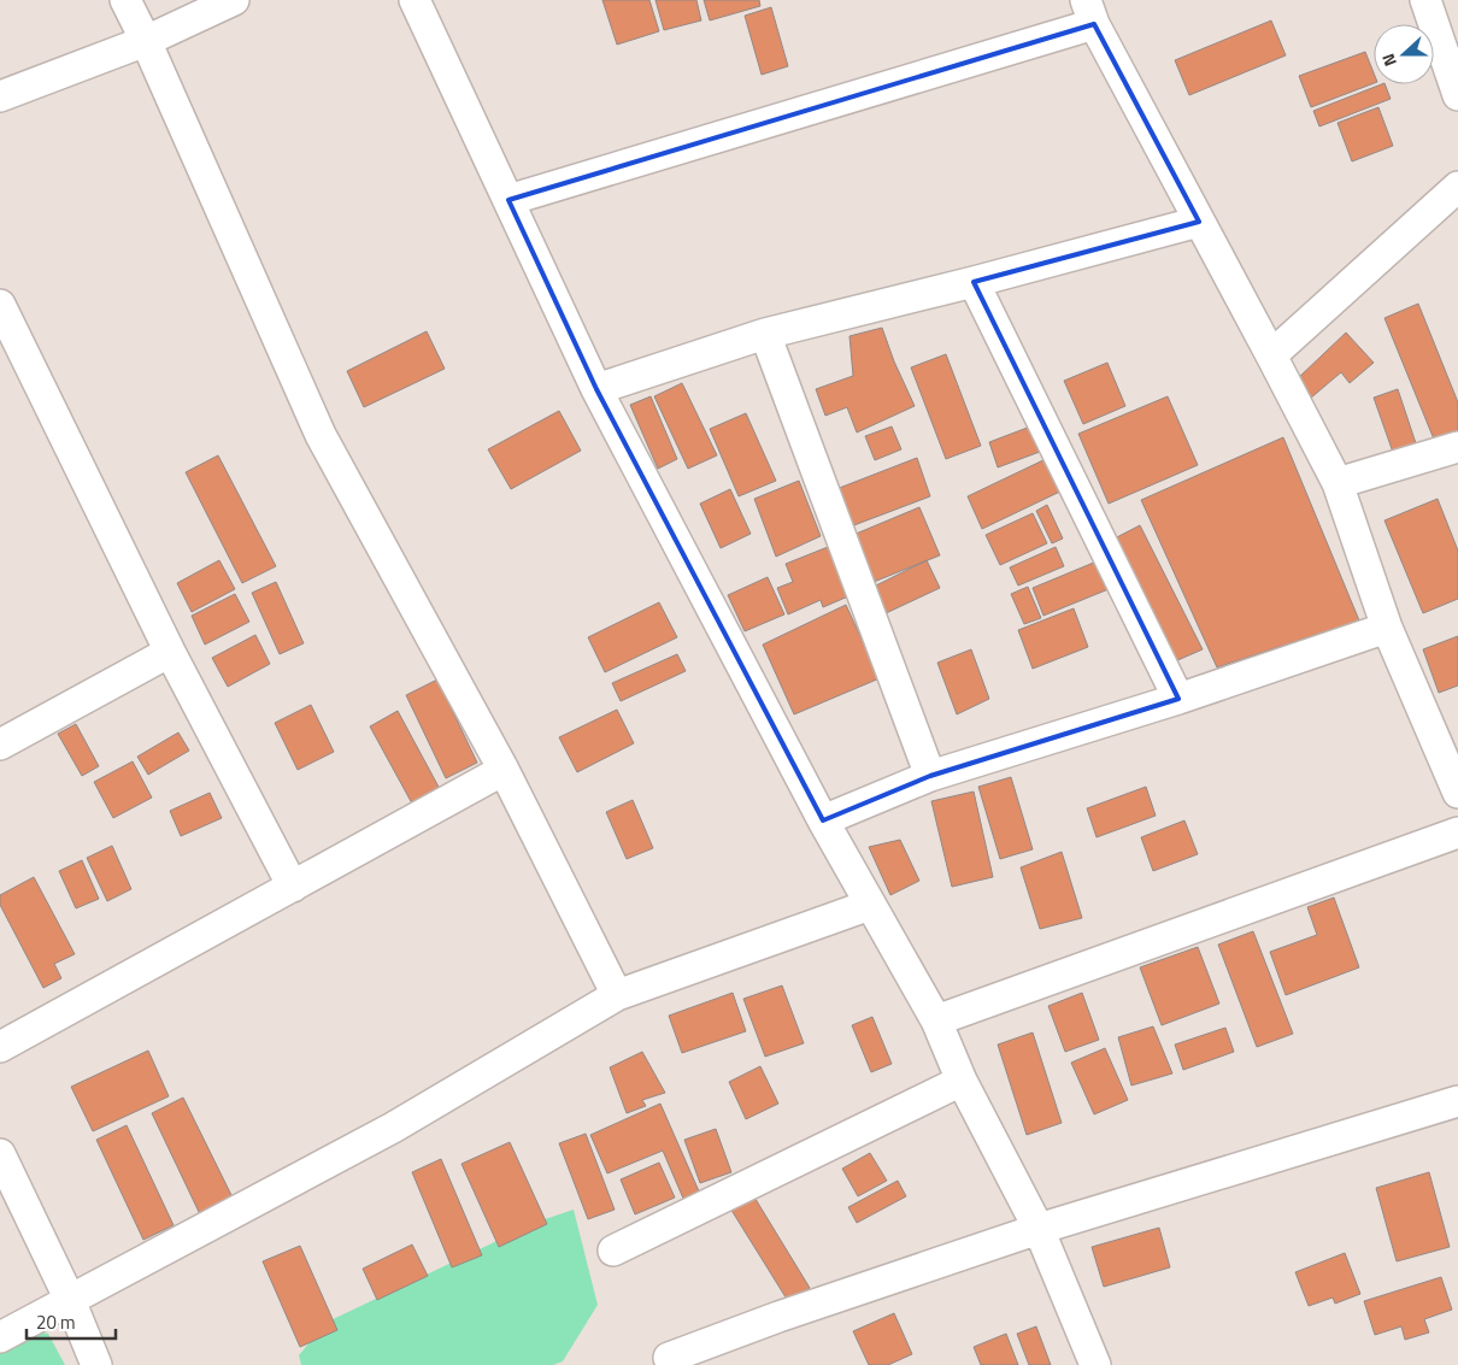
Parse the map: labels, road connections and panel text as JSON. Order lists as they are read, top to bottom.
{
  "scale_bar": "20 m",
  "north": "left"
}
